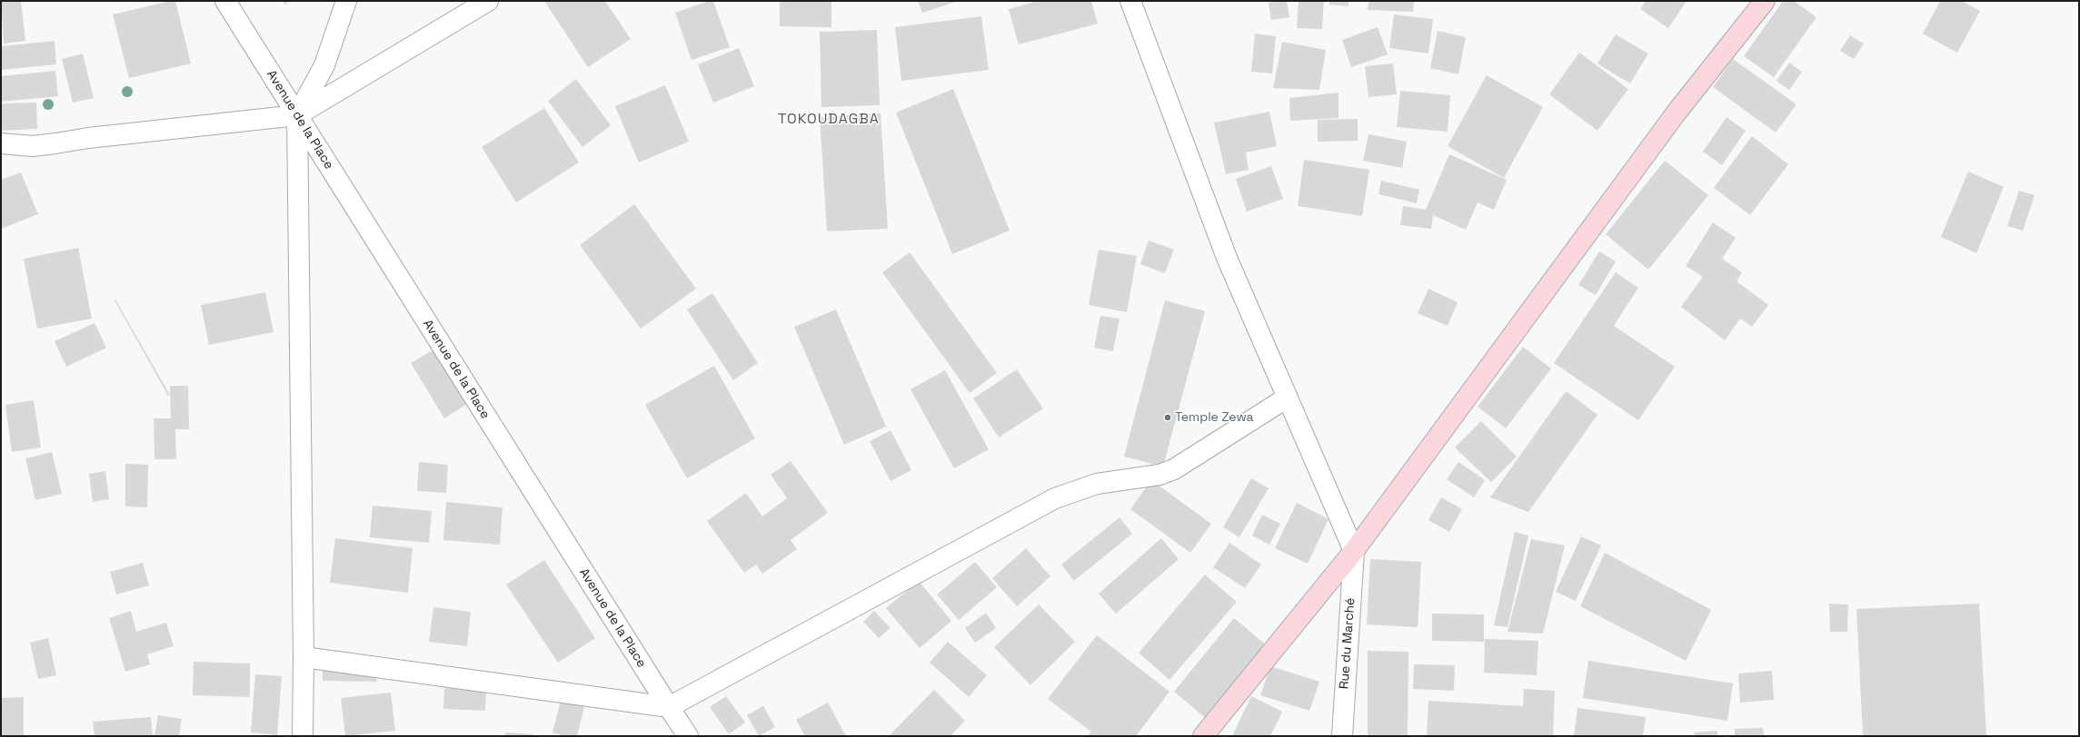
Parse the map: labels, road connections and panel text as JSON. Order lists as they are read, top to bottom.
{
  "streets": {
    "street": ["Avenue de la Place", "Rue du Marché"]
  },
  "districts": ["TOKOUDAGBA"],
  "places": ["Temple Zewa"]
}
